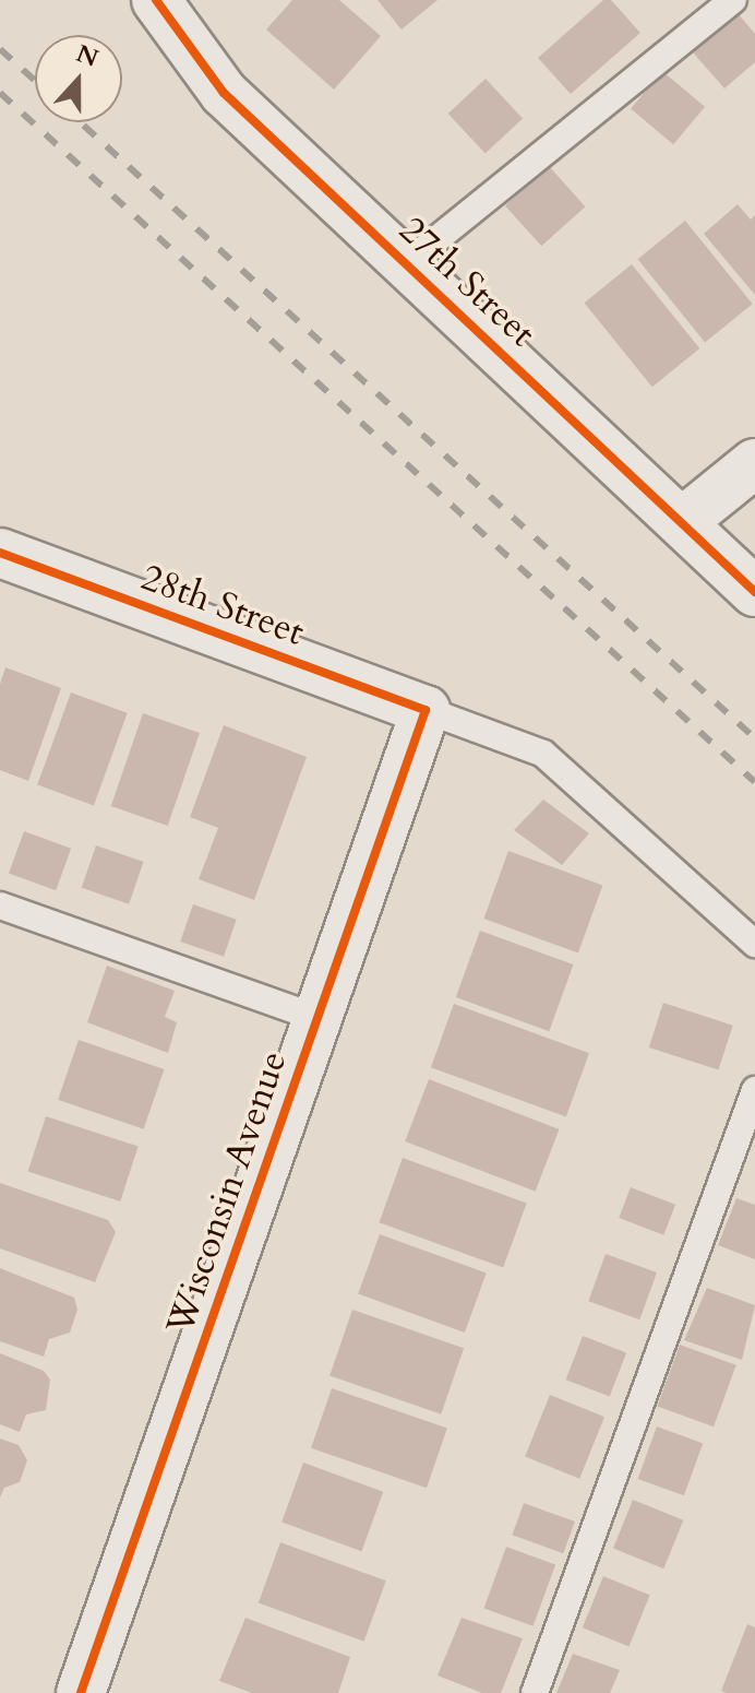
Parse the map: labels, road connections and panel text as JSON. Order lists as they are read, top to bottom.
{
  "streets": {
    "street": ["27th Street", "28th Street", "Wisconsin Avenue"]
  },
  "crossings": [
    ["28th Street", "Wisconsin Avenue"]
  ],
  "north": "top"
}
